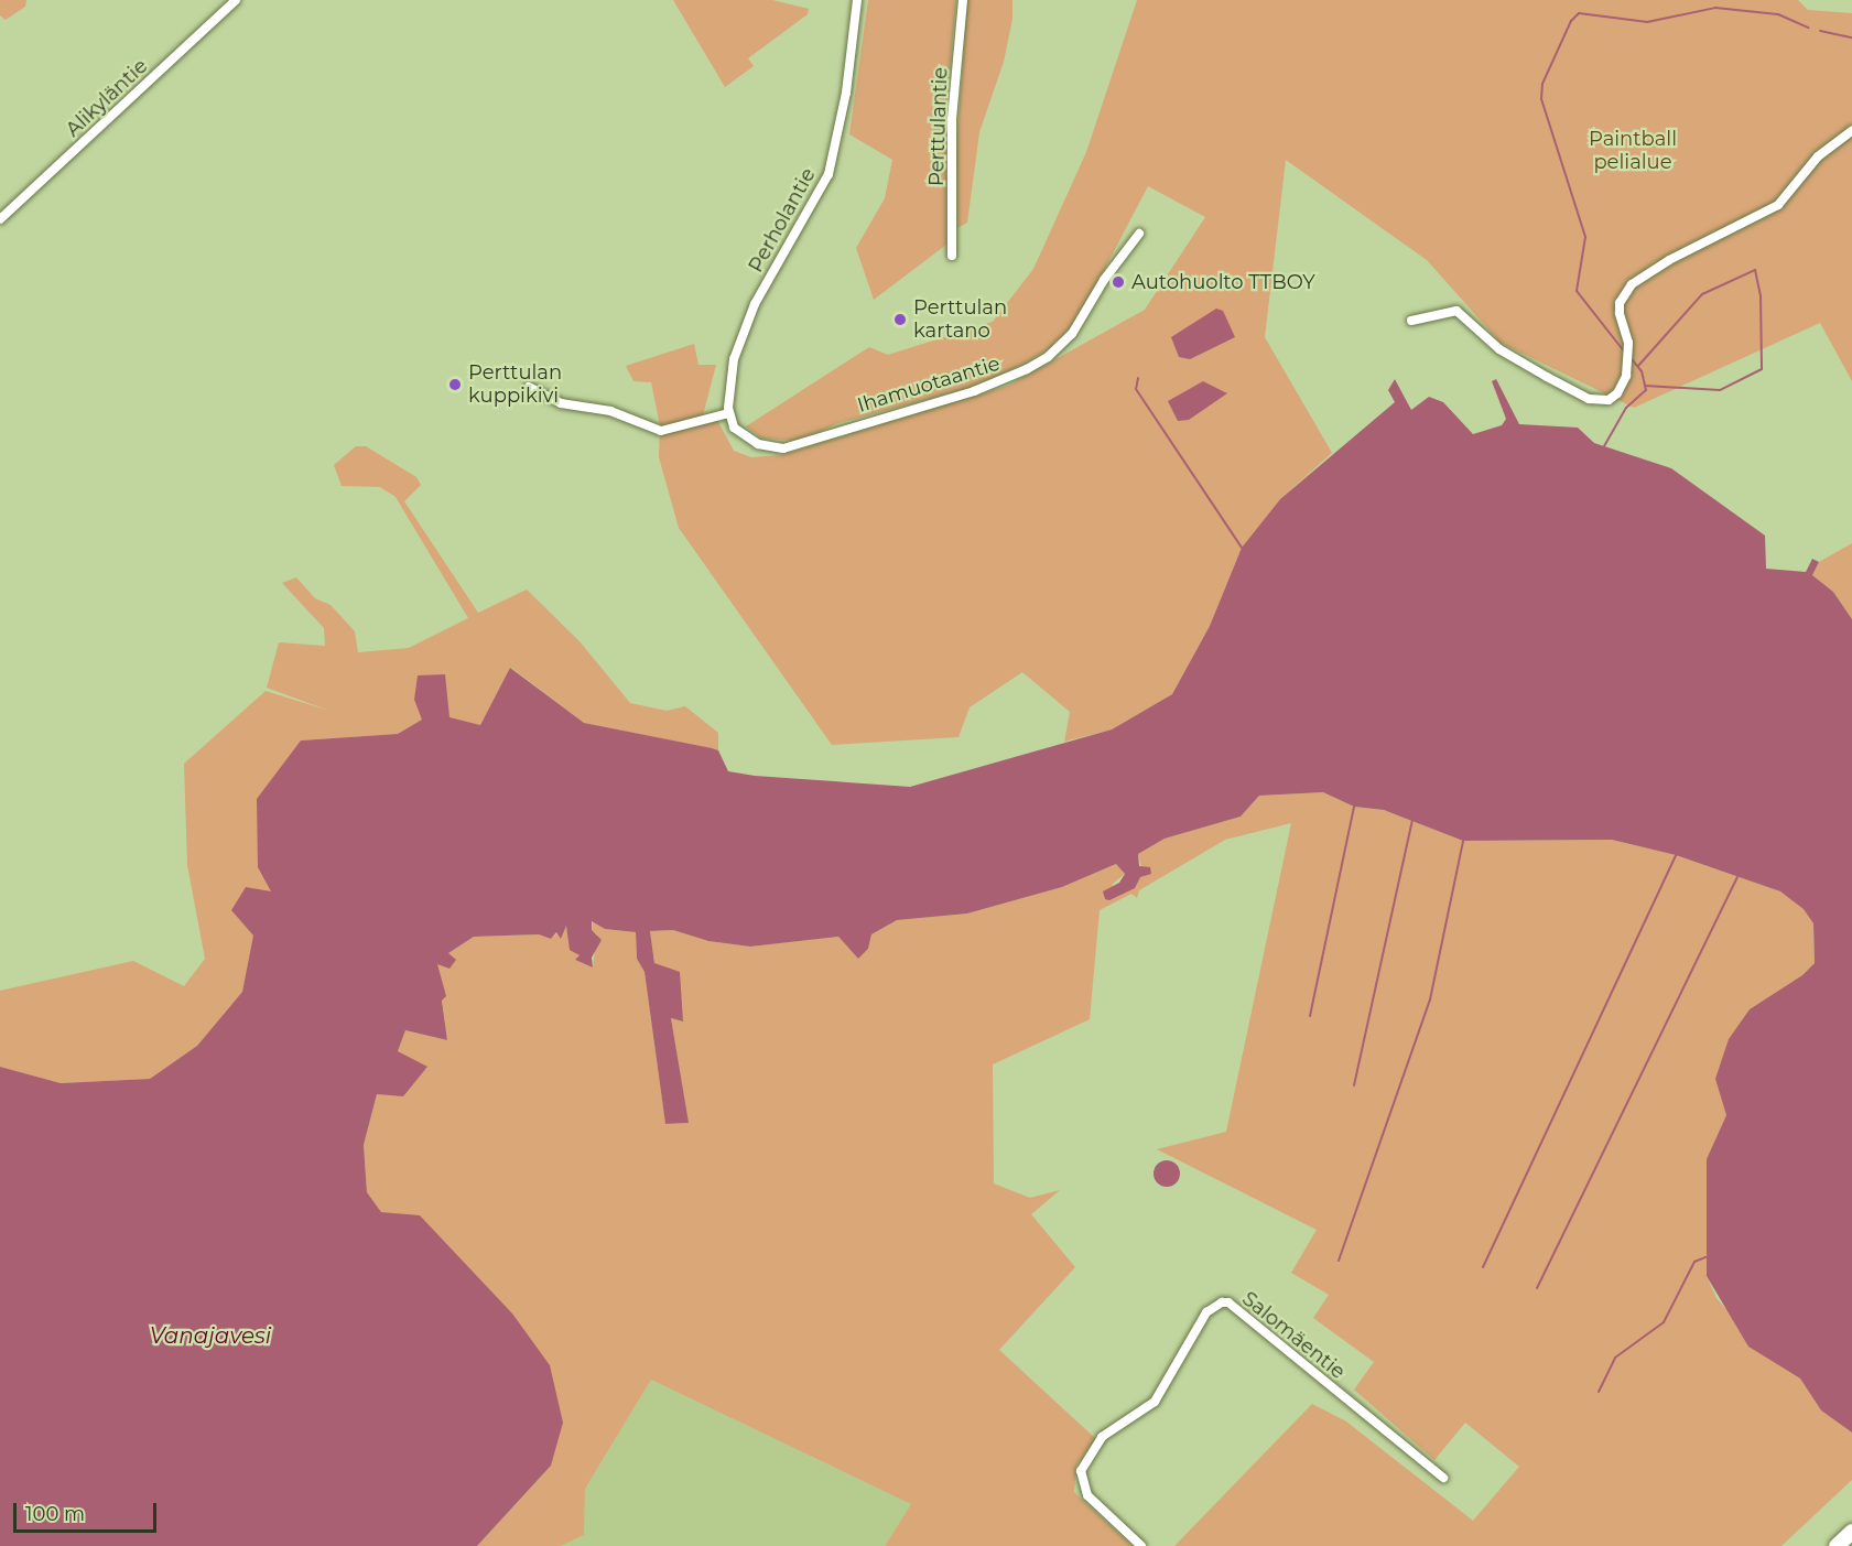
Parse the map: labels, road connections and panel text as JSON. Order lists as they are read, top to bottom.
{
  "streets": {
    "street": [
      "Alikyläntie",
      "Perttulantie",
      "Perholantie",
      "Ihamuotaantie",
      "Salomäentie"
    ]
  },
  "crossings": [
    ["Perholantie", "Ihamuotaantie"]
  ],
  "water": ["Vanajavesi"],
  "parks": ["Paintball pelialue"],
  "places": ["Autohuolto TTBOY", "Perttulan kartano", "Perttulan kuppikivi"],
  "scale_bar": "100 m"
}
